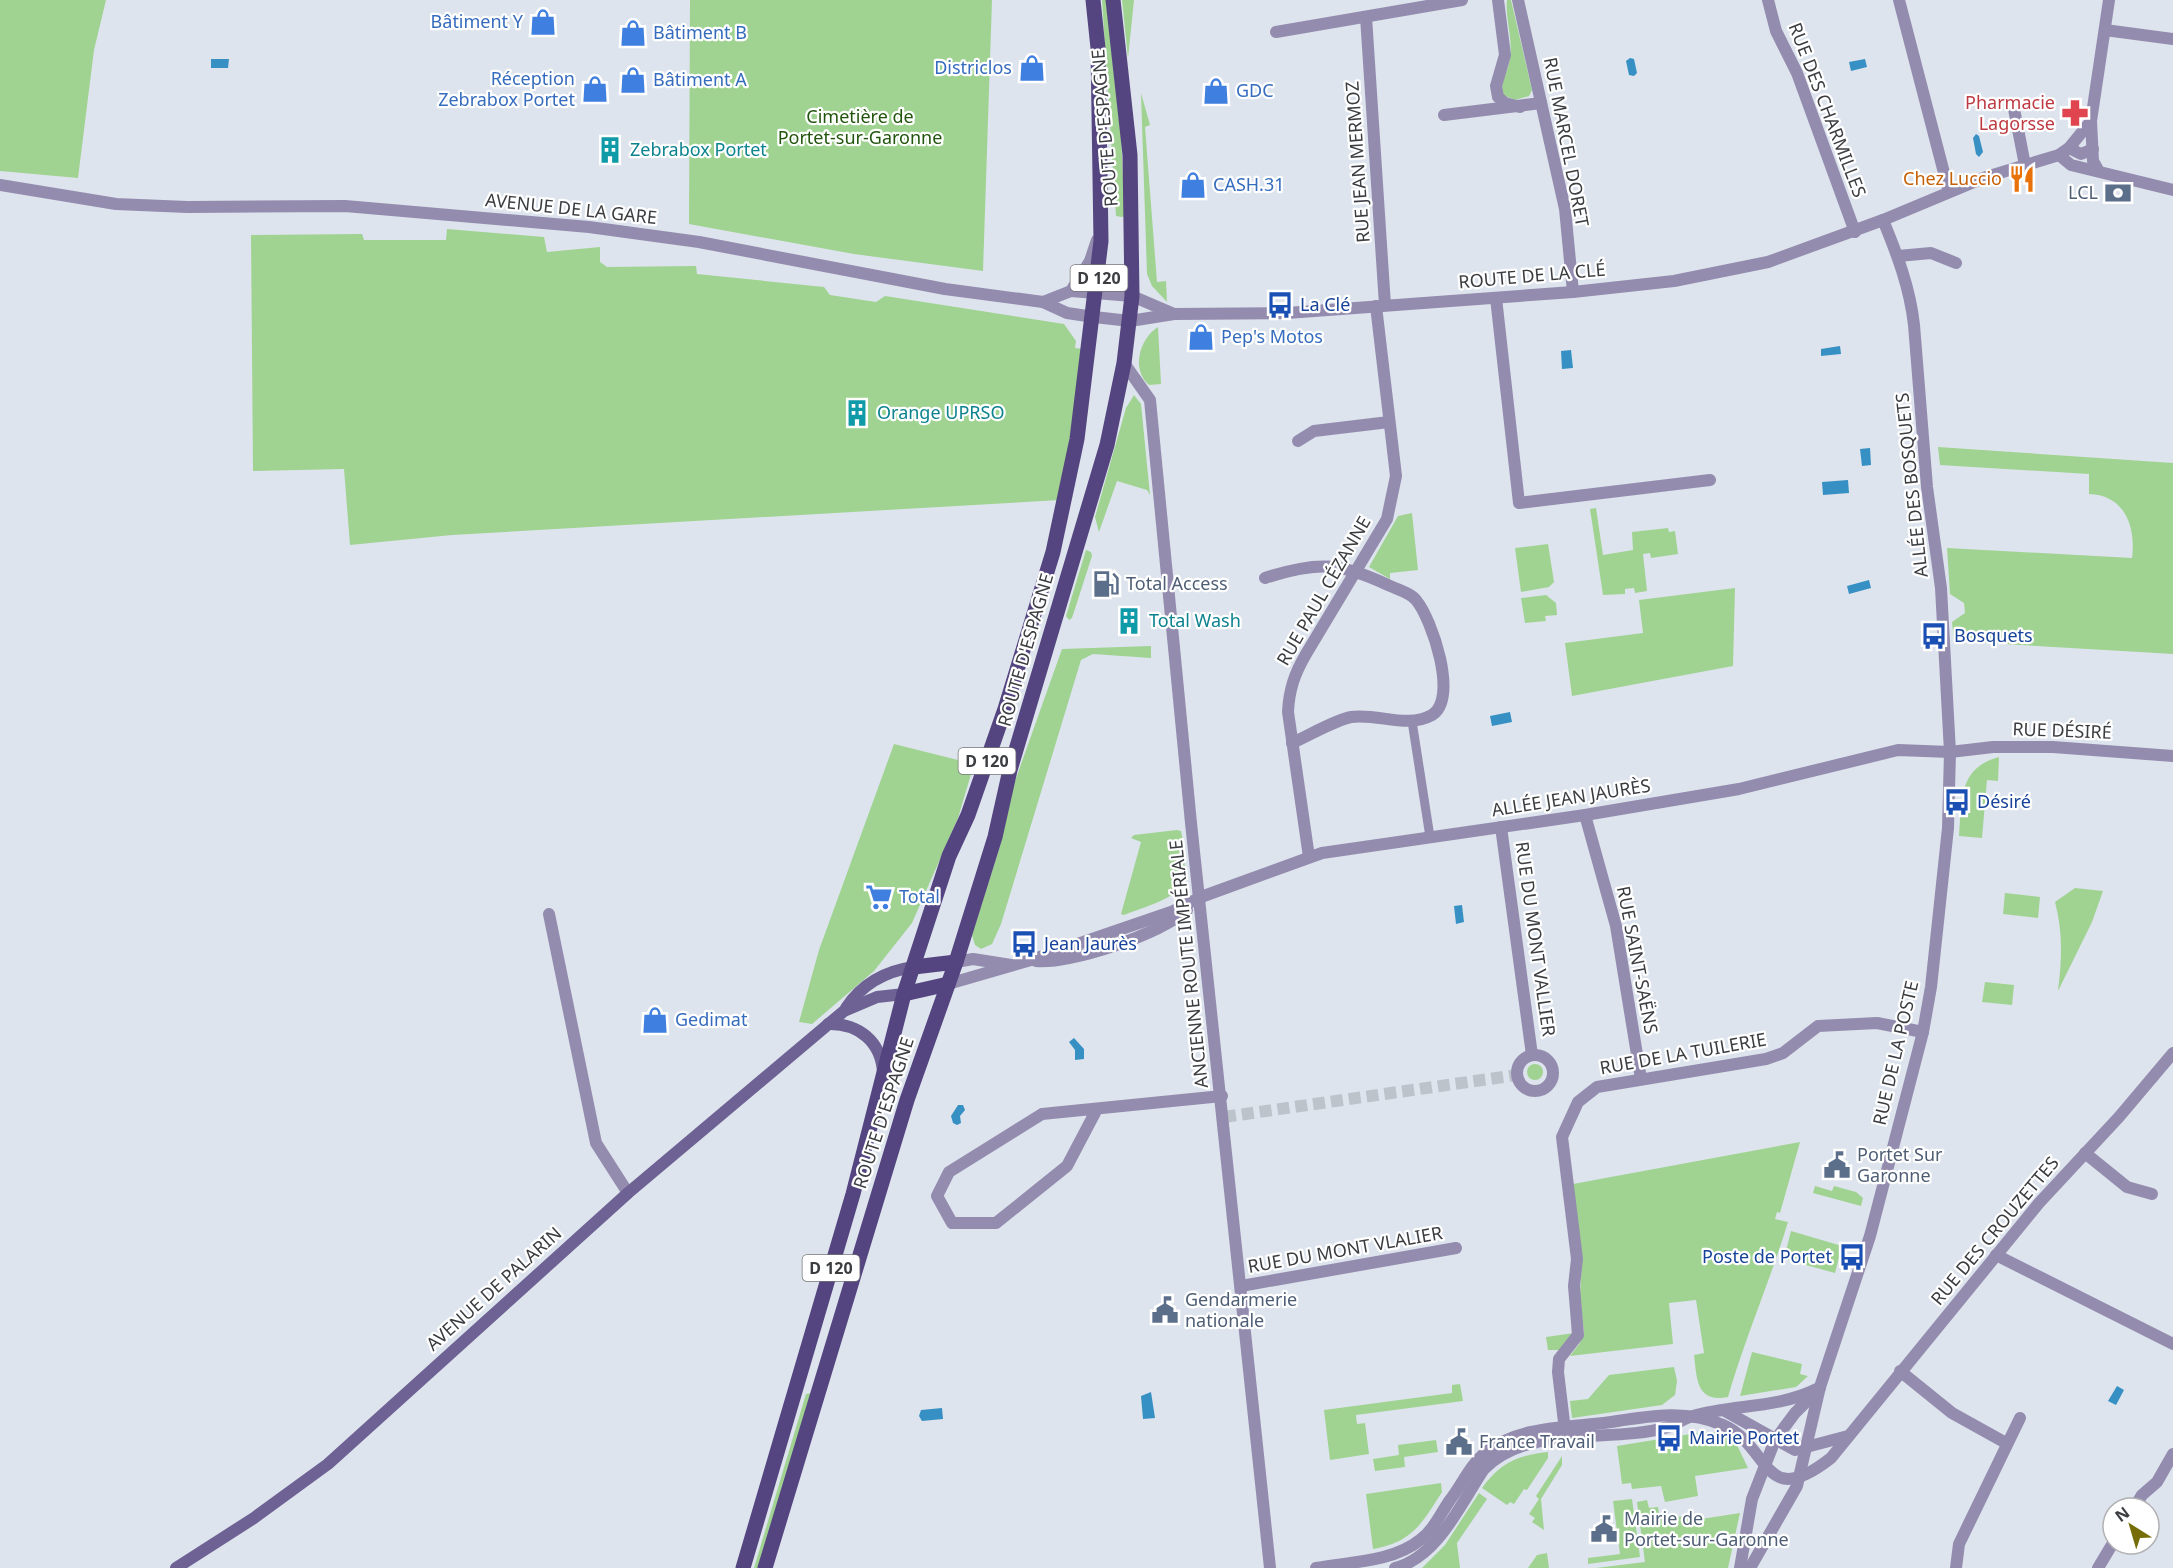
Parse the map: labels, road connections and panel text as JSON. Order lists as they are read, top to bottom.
{
  "streets": {
    "main road": ["ROUTE D'ESPAGNE", "D 120", "AVENUE DE PALARIN"],
    "street": [
      "RUE DES CHARMILLES",
      "RUE MARCEL DORET",
      "RUE JEAN MERMOZ",
      "AVENUE DE LA GARE",
      "ROUTE DE LA CLÉ",
      "ALLÉE DES BOSQUETS",
      "RUE PAUL CÉZANNE",
      "RUE DÉSIRÉ",
      "ALLÉE JEAN JAURÈS",
      "RUE DU MONT VALLIER",
      "RUE SAINT-SAËNS",
      "ANCIENNE ROUTE IMPÉRIALE",
      "RUE DE LA POSTE",
      "RUE DE LA TUILERIE",
      "RUE DES CROUZETTES",
      "RUE DU MONT VLALIER"
    ]
  },
  "crossings": [
    ["RUE DES CHARMILLES", "ROUTE DE LA CLÉ"],
    ["ROUTE D'ESPAGNE", "AVENUE DE LA GARE"],
    ["ROUTE D'ESPAGNE", "ROUTE DE LA CLÉ"],
    ["ROUTE D'ESPAGNE", "ALLÉE JEAN JAURÈS"],
    ["ROUTE D'ESPAGNE", "ANCIENNE ROUTE IMPÉRIALE"],
    ["ROUTE D'ESPAGNE", "AVENUE DE PALARIN"],
    ["RUE MARCEL DORET", "ROUTE DE LA CLÉ"],
    ["RUE JEAN MERMOZ", "ROUTE DE LA CLÉ"],
    ["RUE JEAN MERMOZ", "RUE PAUL CÉZANNE"],
    ["AVENUE DE LA GARE", "ROUTE DE LA CLÉ"],
    ["ROUTE DE LA CLÉ", "ALLÉE DES BOSQUETS"],
    ["ROUTE DE LA CLÉ", "RUE PAUL CÉZANNE"],
    ["ALLÉE DES BOSQUETS", "RUE DÉSIRÉ"],
    ["ALLÉE DES BOSQUETS", "ALLÉE JEAN JAURÈS"],
    ["ALLÉE DES BOSQUETS", "RUE DE LA POSTE"],
    ["RUE PAUL CÉZANNE", "ALLÉE JEAN JAURÈS"],
    ["RUE DÉSIRÉ", "ALLÉE JEAN JAURÈS"],
    ["RUE DÉSIRÉ", "RUE DE LA POSTE"],
    ["ALLÉE JEAN JAURÈS", "RUE DU MONT VALLIER"],
    ["ALLÉE JEAN JAURÈS", "RUE SAINT-SAËNS"],
    ["ALLÉE JEAN JAURÈS", "ANCIENNE ROUTE IMPÉRIALE"],
    ["ALLÉE JEAN JAURÈS", "RUE DE LA POSTE"],
    ["RUE SAINT-SAËNS", "RUE DE LA TUILERIE"],
    ["ANCIENNE ROUTE IMPÉRIALE", "RUE DU MONT VLALIER"],
    ["RUE DE LA POSTE", "RUE DE LA TUILERIE"],
    ["RUE DE LA POSTE", "RUE DES CROUZETTES"]
  ],
  "parks": ["Cimetière de Portet-sur-Garonne"],
  "places": {
    "shop": [
      "Bâtiment Y",
      "Bâtiment B",
      "Districlos",
      "Bâtiment A",
      "Réception Zebrabox Portet",
      "GDC",
      "CASH.31",
      "Pep's Motos",
      "Gedimat"
    ],
    "pharmacy": ["Pharmacie Lagorsse"],
    "building": ["Zebrabox Portet", "Orange UPRSO", "Total Wash"],
    "restaurant": ["Chez Luccio"],
    "bank": ["LCL"],
    "bus stop": [
      "La Clé",
      "Bosquets",
      "Désiré",
      "Jean Jaurès",
      "Poste de Portet",
      "Mairie Portet"
    ],
    "fuel station": ["Total Access"],
    "supermarket": ["Total"],
    "public building": [
      "Portet Sur Garonne",
      "Gendarmerie nationale",
      "France Travail",
      "Mairie de Portet-sur-Garonne"
    ]
  },
  "north": "top left"
}
